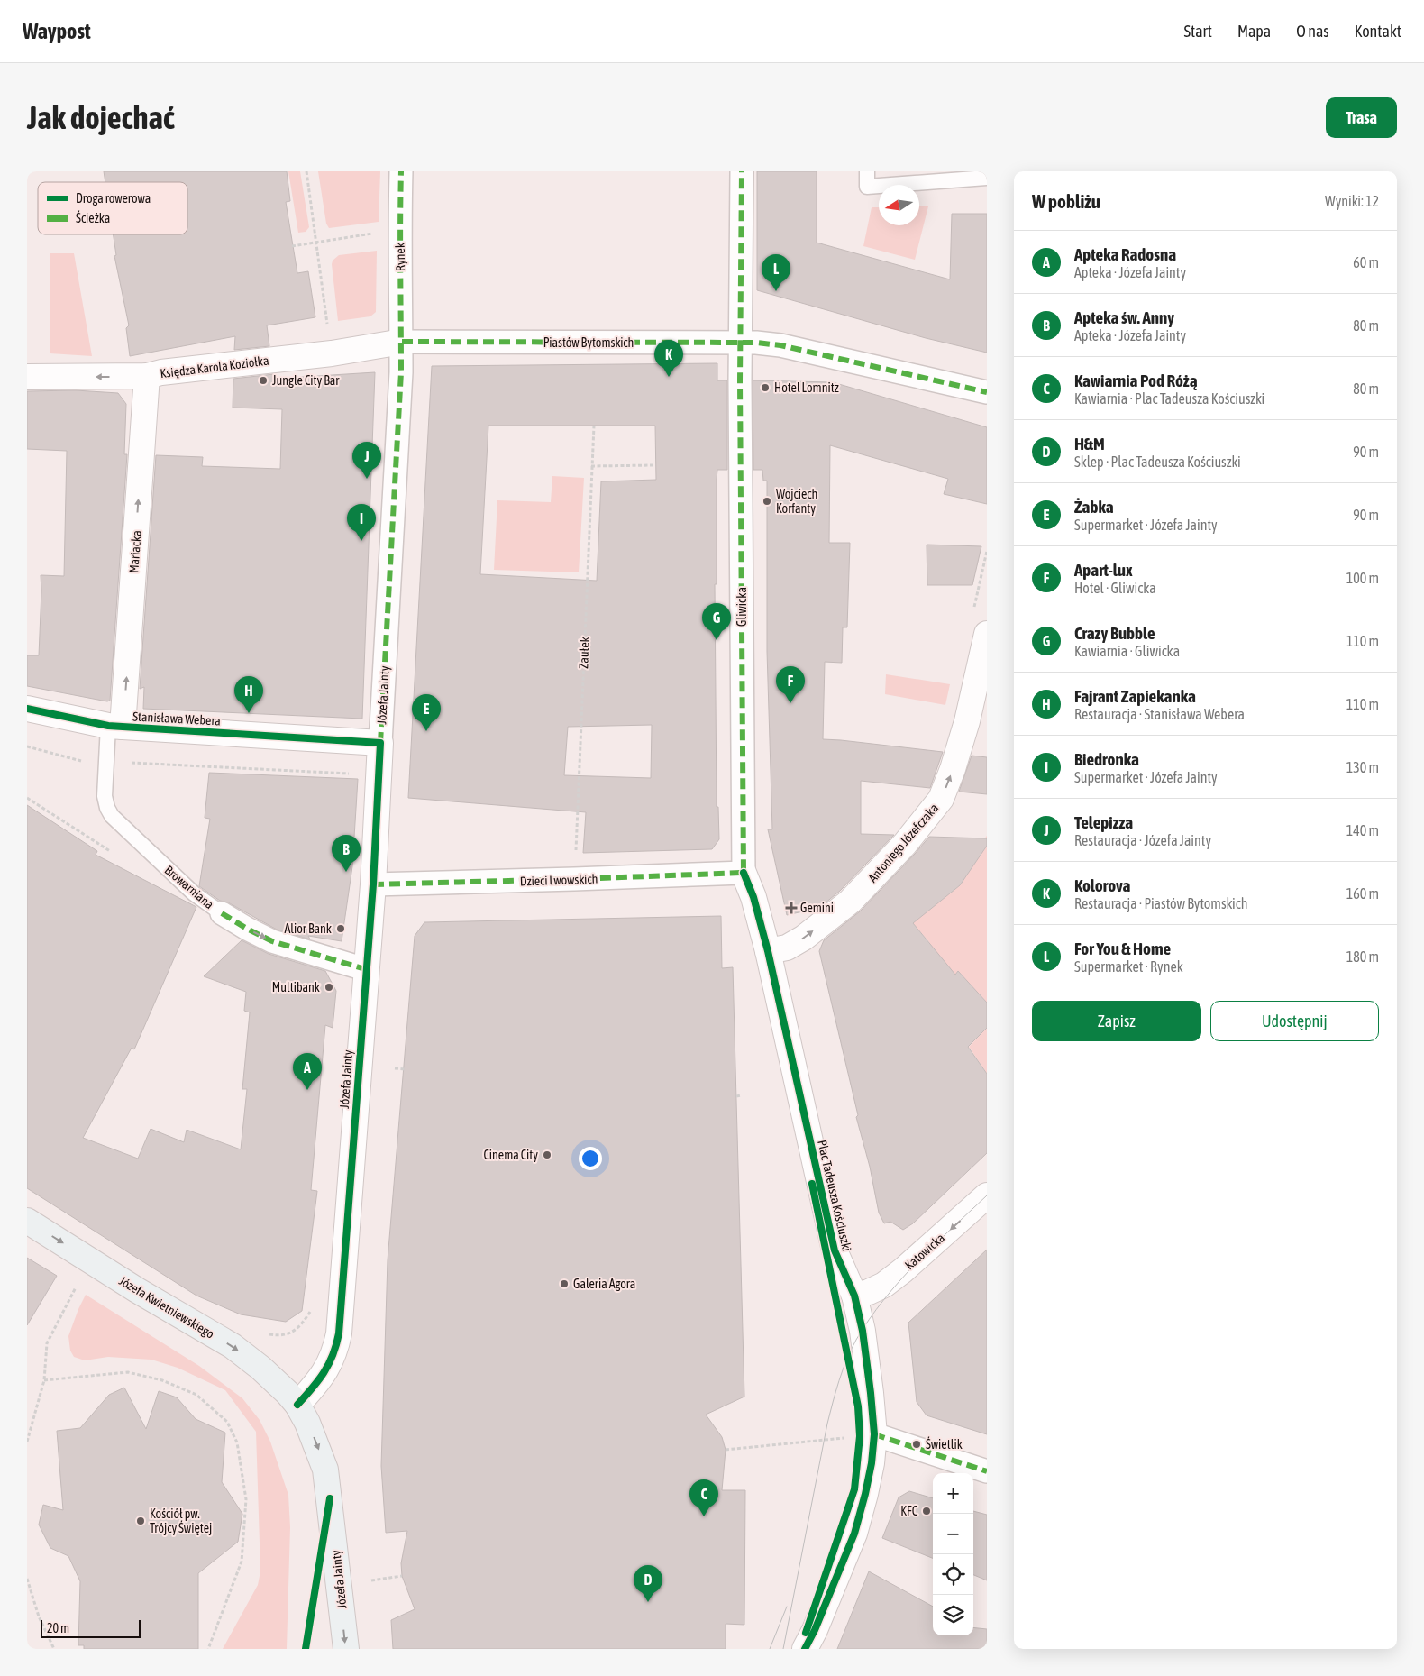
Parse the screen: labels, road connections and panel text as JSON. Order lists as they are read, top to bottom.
{
  "streets": {
    "main road": ["Józefa Jainty", "Józefa Kwietniewskiego"],
    "street": [
      "Rynek",
      "Piastów Bytomskich",
      "Księdza Karola Koziołka",
      "Mariacka",
      "Gliwicka",
      "Stanisława Webera",
      "Antoniego Józefczaka",
      "Dzieci Lwowskich",
      "Browarniana",
      "Plac Tadeusza Kościuszki",
      "Katowicka"
    ],
    "path": ["Zaułek"]
  },
  "crossings": [
    ["Rynek", "Piastów Bytomskich"],
    ["Rynek", "Księdza Karola Koziołka"],
    ["Rynek", "Józefa Jainty"],
    ["Piastów Bytomskich", "Księdza Karola Koziołka"],
    ["Piastów Bytomskich", "Gliwicka"],
    ["Piastów Bytomskich", "Józefa Jainty"],
    ["Księdza Karola Koziołka", "Mariacka"],
    ["Księdza Karola Koziołka", "Józefa Jainty"],
    ["Mariacka", "Stanisława Webera"],
    ["Mariacka", "Browarniana"],
    ["Gliwicka", "Dzieci Lwowskich"],
    ["Gliwicka", "Plac Tadeusza Kościuszki"],
    ["Zaułek", "Dzieci Lwowskich"],
    ["Józefa Jainty", "Stanisława Webera"],
    ["Józefa Jainty", "Dzieci Lwowskich"],
    ["Józefa Jainty", "Browarniana"],
    ["Józefa Jainty", "Józefa Kwietniewskiego"],
    ["Stanisława Webera", "Browarniana"],
    ["Antoniego Józefczaka", "Plac Tadeusza Kościuszki"],
    ["Dzieci Lwowskich", "Plac Tadeusza Kościuszki"],
    ["Plac Tadeusza Kościuszki", "Katowicka"]
  ],
  "one_way": [
    "Mariacka",
    "Antoniego Józefczaka",
    "Browarniana",
    "Katowicka",
    "Józefa Kwietniewskiego"
  ],
  "places": {
    "other": [
      "Jungle City Bar",
      "Hotel Lomnitz",
      "Wojciech Korfanty",
      "Alior Bank",
      "Multibank",
      "Cinema City",
      "Galeria Agora",
      "Świetlik",
      "KFC",
      "Kościół pw. Trójcy Świętej"
    ],
    "health": ["Gemini"]
  },
  "legend": ["Droga rowerowa", "Ścieżka"],
  "scale_bar": "20 m",
  "north": "left",
  "page": {
    "header": "Waypost",
    "nav": [
      "Start",
      "Mapa",
      "O nas",
      "Kontakt"
    ],
    "buttons": [
      "Trasa",
      ["Zapisz", "Udostępnij"]
    ],
    "title": "Jak dojechać",
    "heading": ["W pobliżu", "Wyniki: 12"],
    "list": [
      {
        "mark": "A",
        "name": "Apteka Radosna",
        "note": "Apteka · Józefa Jainty",
        "value": "60 m"
      },
      {
        "mark": "B",
        "name": "Apteka św. Anny",
        "note": "Apteka · Józefa Jainty",
        "value": "80 m"
      },
      {
        "mark": "C",
        "name": "Kawiarnia Pod Różą",
        "note": "Kawiarnia · Plac Tadeusza Kościuszki",
        "value": "80 m"
      },
      {
        "mark": "D",
        "name": "H&M",
        "note": "Sklep · Plac Tadeusza Kościuszki",
        "value": "90 m"
      },
      {
        "mark": "E",
        "name": "Żabka",
        "note": "Supermarket · Józefa Jainty",
        "value": "90 m"
      },
      {
        "mark": "F",
        "name": "Apart-lux",
        "note": "Hotel · Gliwicka",
        "value": "100 m"
      },
      {
        "mark": "G",
        "name": "Crazy Bubble",
        "note": "Kawiarnia · Gliwicka",
        "value": "110 m"
      },
      {
        "mark": "H",
        "name": "Fajrant Zapiekanka",
        "note": "Restauracja · Stanisława Webera",
        "value": "110 m"
      },
      {
        "mark": "I",
        "name": "Biedronka",
        "note": "Supermarket · Józefa Jainty",
        "value": "130 m"
      },
      {
        "mark": "J",
        "name": "Telepizza",
        "note": "Restauracja · Józefa Jainty",
        "value": "140 m"
      },
      {
        "mark": "K",
        "name": "Kolorova",
        "note": "Restauracja · Piastów Bytomskich",
        "value": "160 m"
      },
      {
        "mark": "L",
        "name": "For You & Home",
        "note": "Supermarket · Rynek",
        "value": "180 m"
      }
    ],
    "pins": [
      "L",
      "K",
      "J",
      "I",
      "G",
      "F",
      "H",
      "E",
      "B",
      "A",
      "C",
      "D"
    ],
    "map_buttons": ["+", "−"],
    "scale": "20 m"
  }
}
